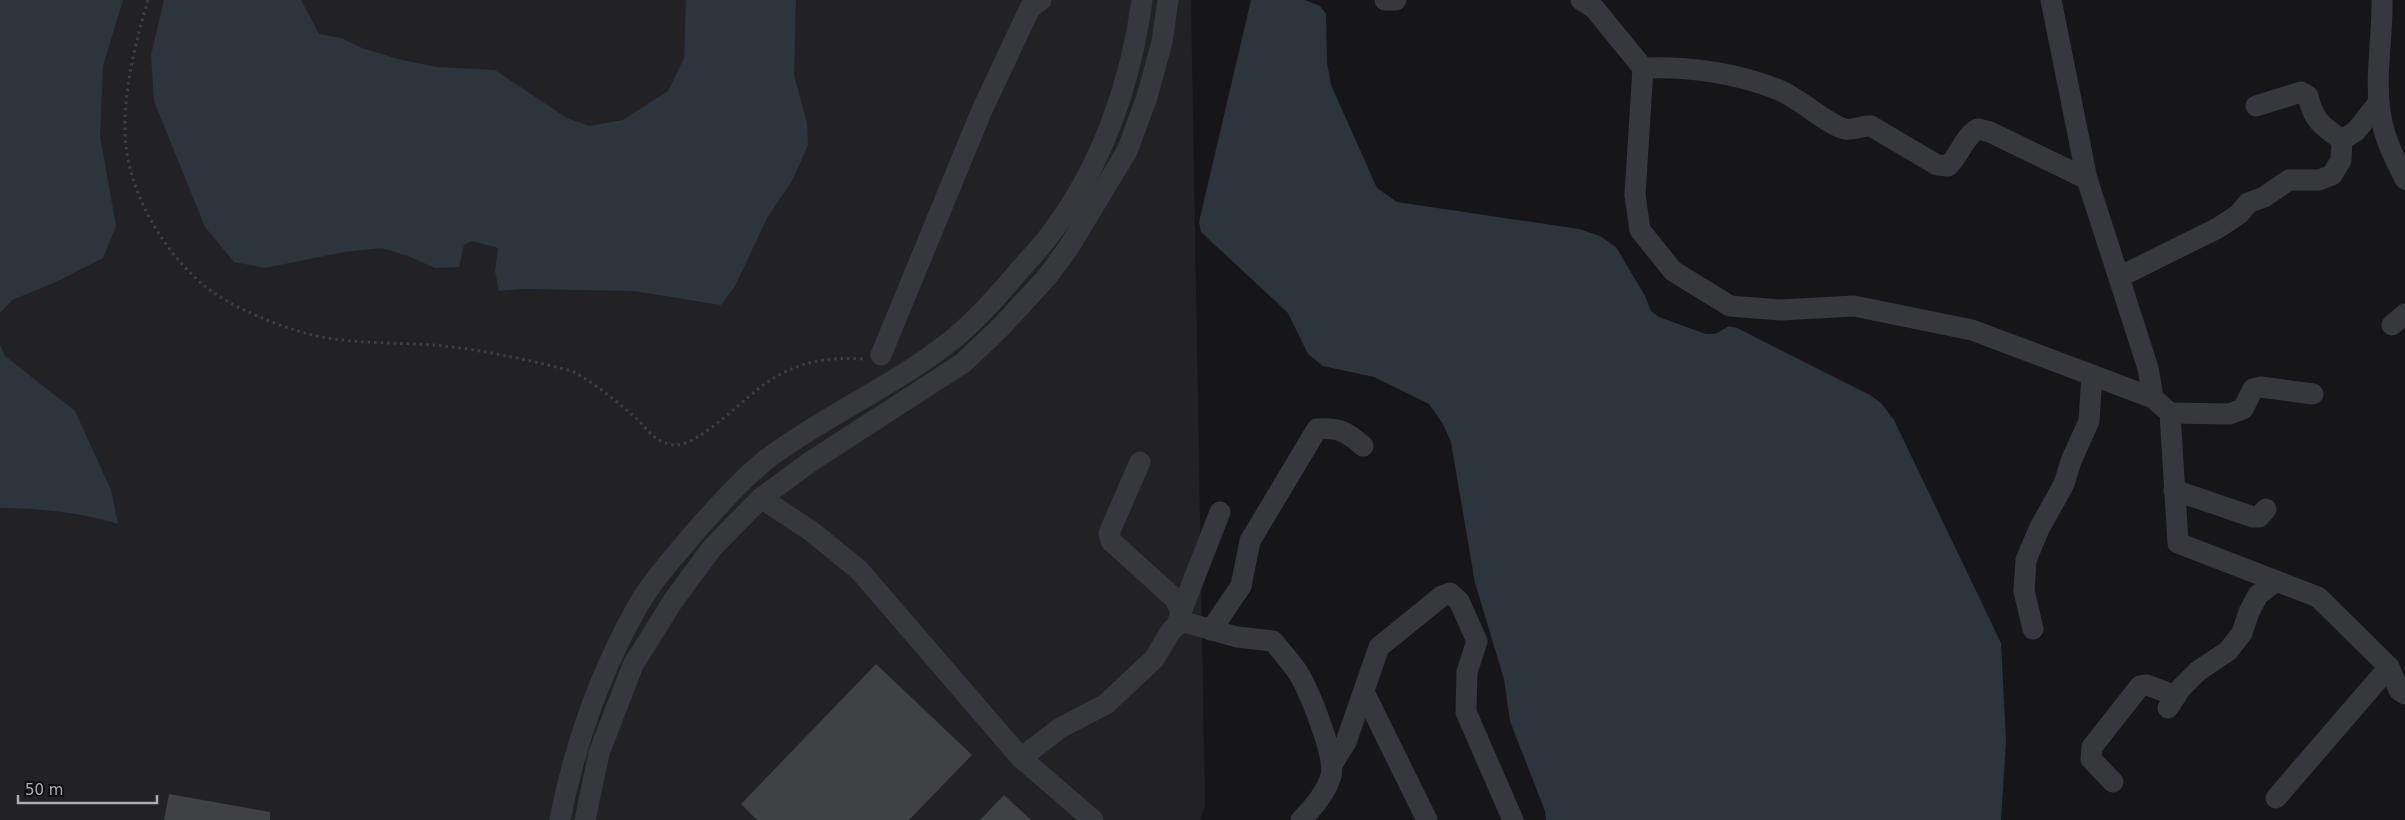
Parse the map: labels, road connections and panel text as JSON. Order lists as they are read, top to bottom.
{
  "scale_bar": "50 m"
}
